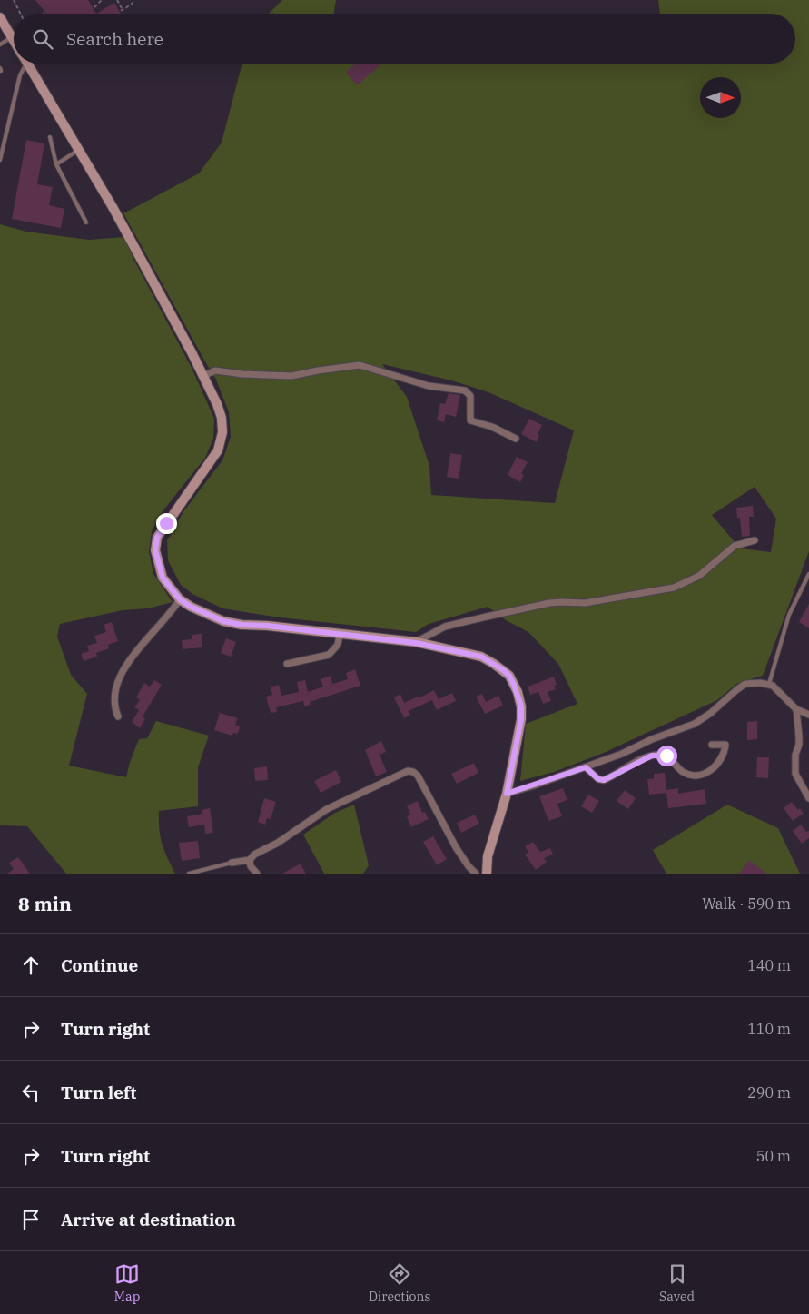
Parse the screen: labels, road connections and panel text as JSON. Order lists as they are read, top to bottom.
{
  "north": "right",
  "page": {
    "search": "Search here",
    "heading": ["8 min", "Walk · 590 m"],
    "list": [
      ["Continue", "140 m"],
      ["Turn right", "110 m"],
      ["Turn left", "290 m"],
      ["Turn right", "50 m"],
      "Arrive at destination"
    ],
    "nav": ["Map", "Directions", "Saved"]
  }
}
